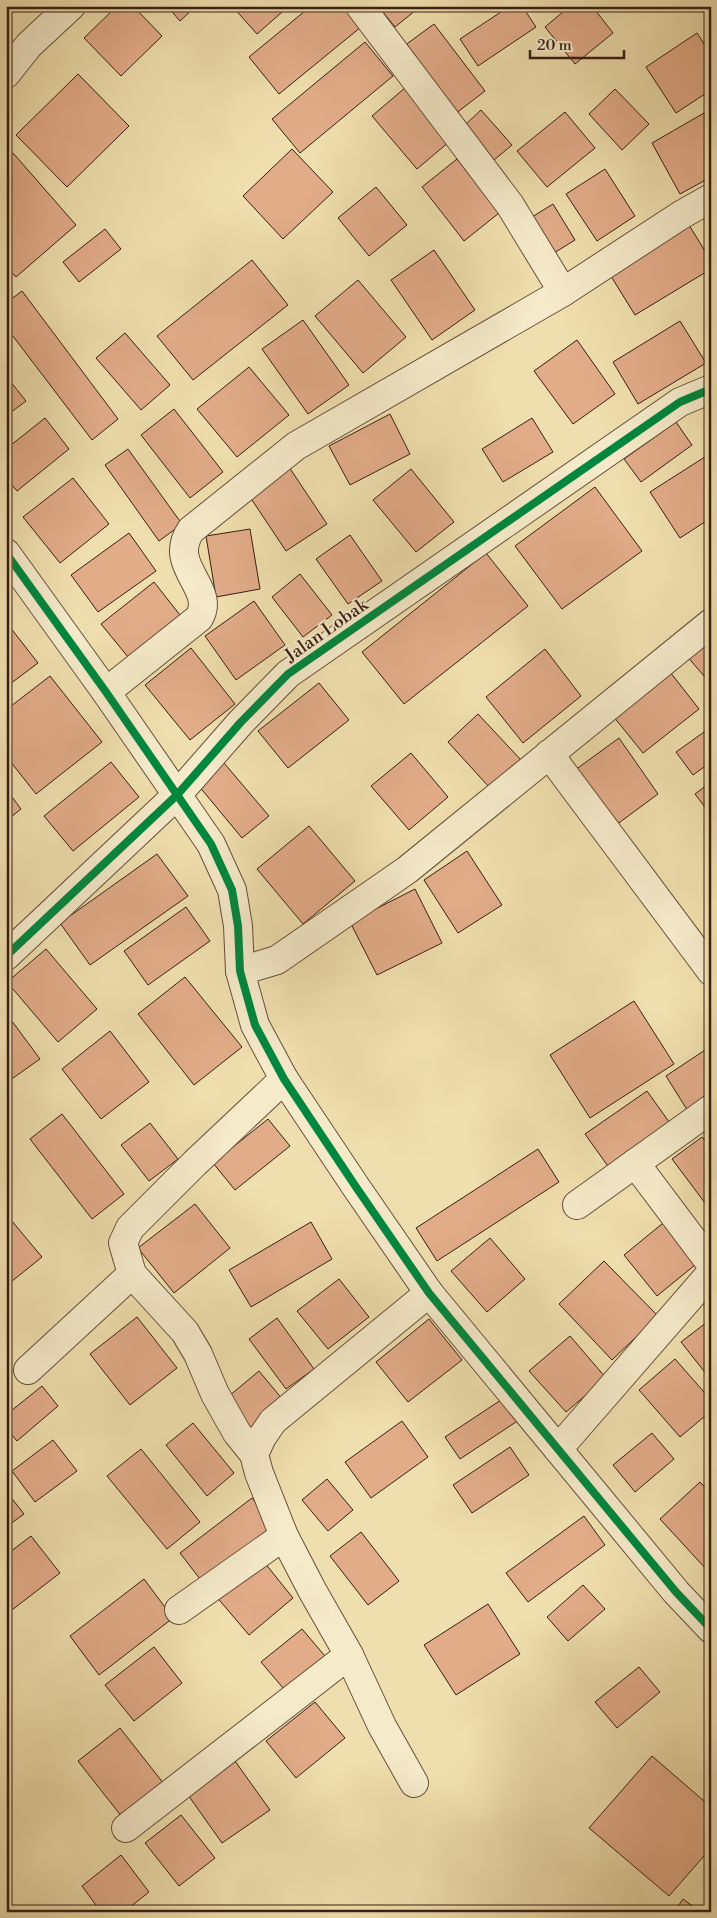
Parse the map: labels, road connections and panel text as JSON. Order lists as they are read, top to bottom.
{
  "streets": {
    "street": ["Jalan Lobak"]
  },
  "scale_bar": "20 m"
}
